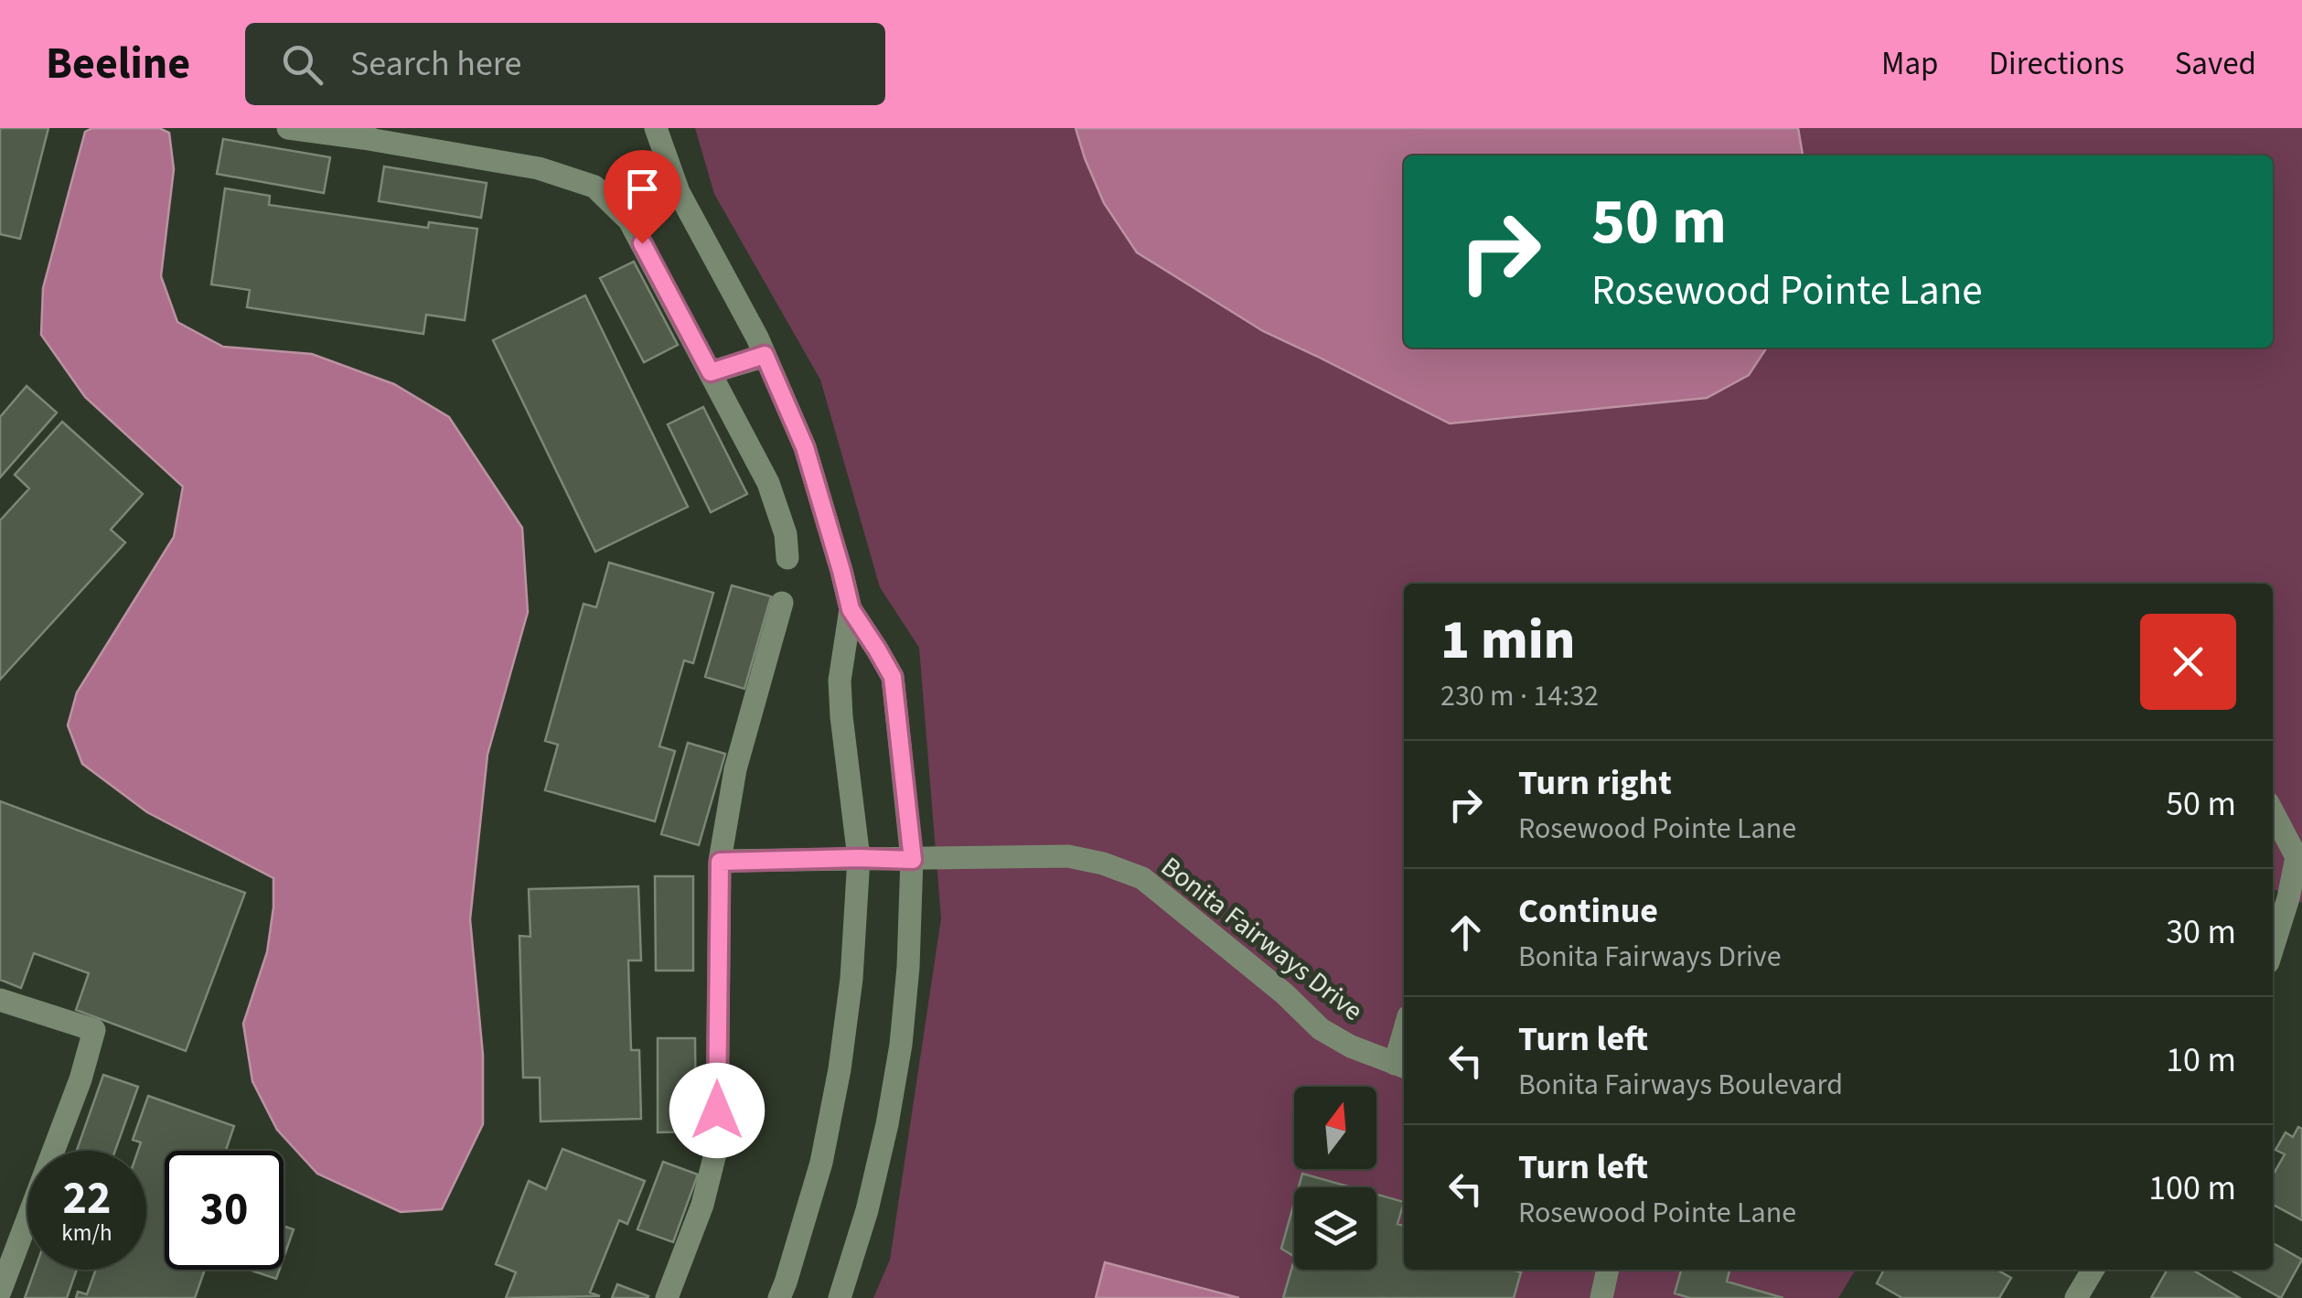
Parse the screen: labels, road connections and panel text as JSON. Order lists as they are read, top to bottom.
{
  "streets": {
    "street": ["Bonita Fairways Drive"]
  },
  "north": "top",
  "page": {
    "header": "Beeline",
    "search": "Search here",
    "nav": ["Map", "Directions", "Saved"],
    "turn": ["50 m", "Rosewood Pointe Lane"],
    "heading": ["1 min", "230 m · 14:32"],
    "list": [
      {
        "name": "Turn right",
        "note": "Rosewood Pointe Lane",
        "value": "50 m"
      },
      {
        "name": "Continue",
        "note": "Bonita Fairways Drive",
        "value": "30 m"
      },
      {
        "name": "Turn left",
        "note": "Bonita Fairways Boulevard",
        "value": "10 m"
      },
      {
        "name": "Turn left",
        "note": "Rosewood Pointe Lane",
        "value": "100 m"
      }
    ],
    "speed": "22 km/h",
    "limit": "30"
  }
}
